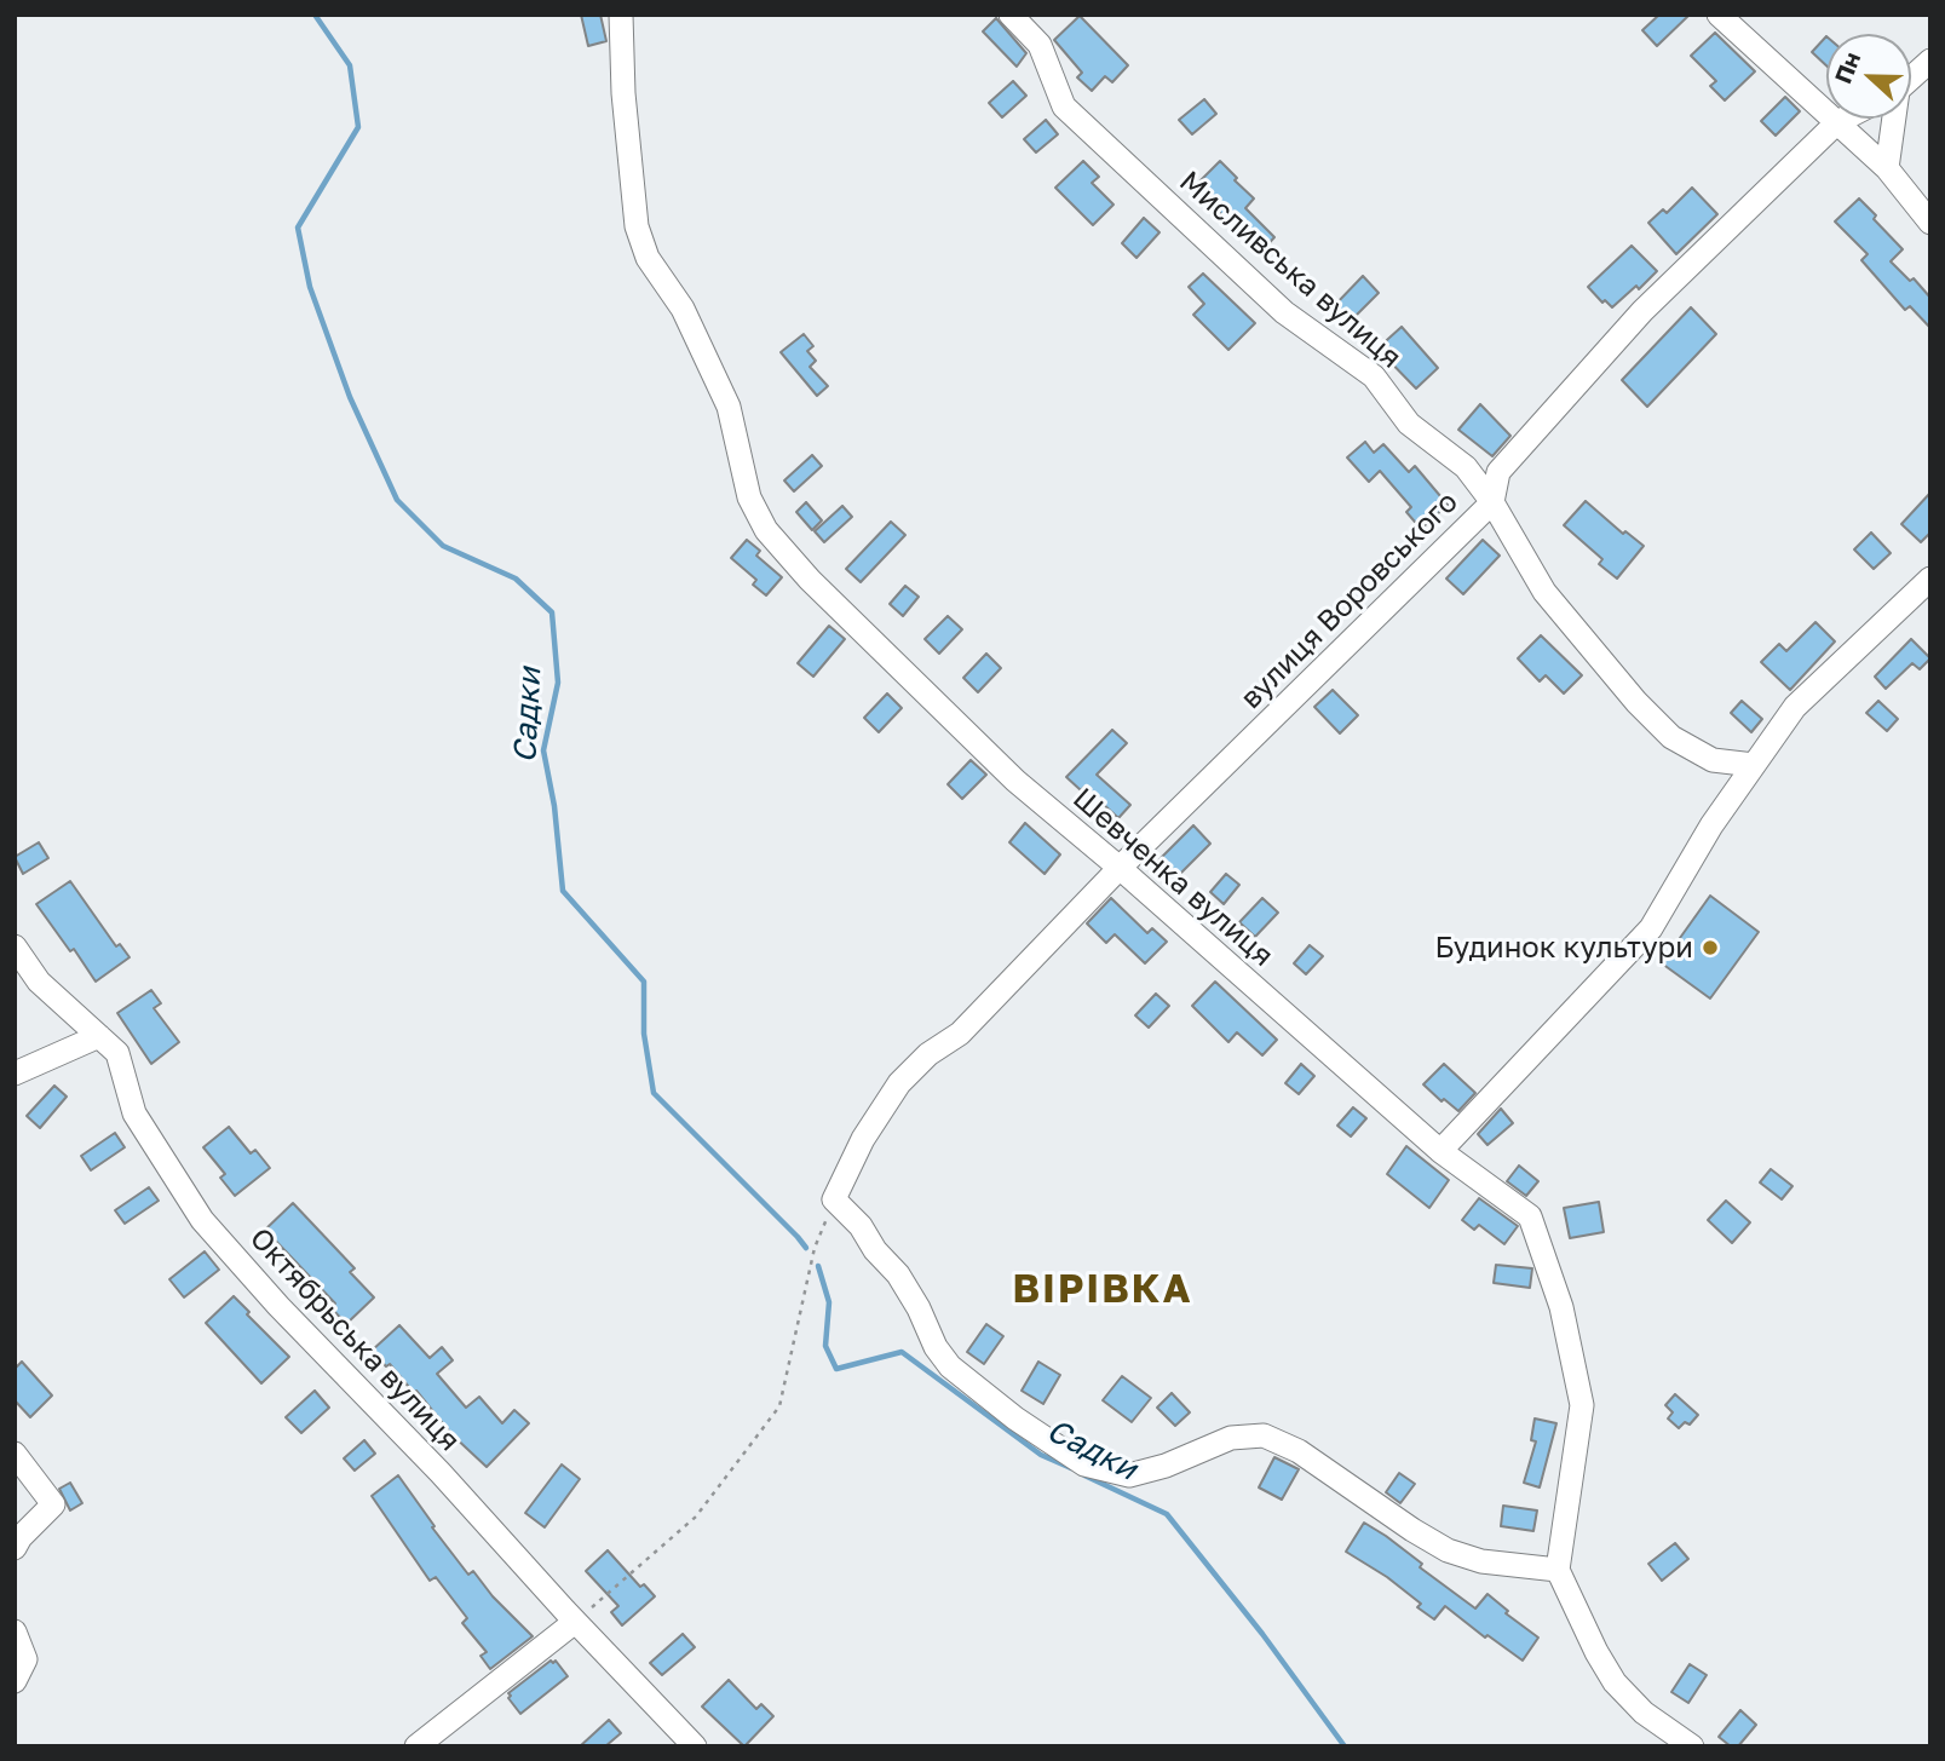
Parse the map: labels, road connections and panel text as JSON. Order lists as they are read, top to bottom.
{
  "streets": {
    "street": [
      "Мисливська вулиця",
      "вулиця Воровського",
      "Шевченка вулиця",
      "Октябрьська вулиця"
    ]
  },
  "crossings": [
    ["Мисливська вулиця", "вулиця Воровського"],
    ["вулиця Воровського", "Шевченка вулиця"]
  ],
  "districts": ["ВІРІВКА"],
  "water": ["Садки"],
  "places": ["Будинок культури"],
  "north": "left"
}
